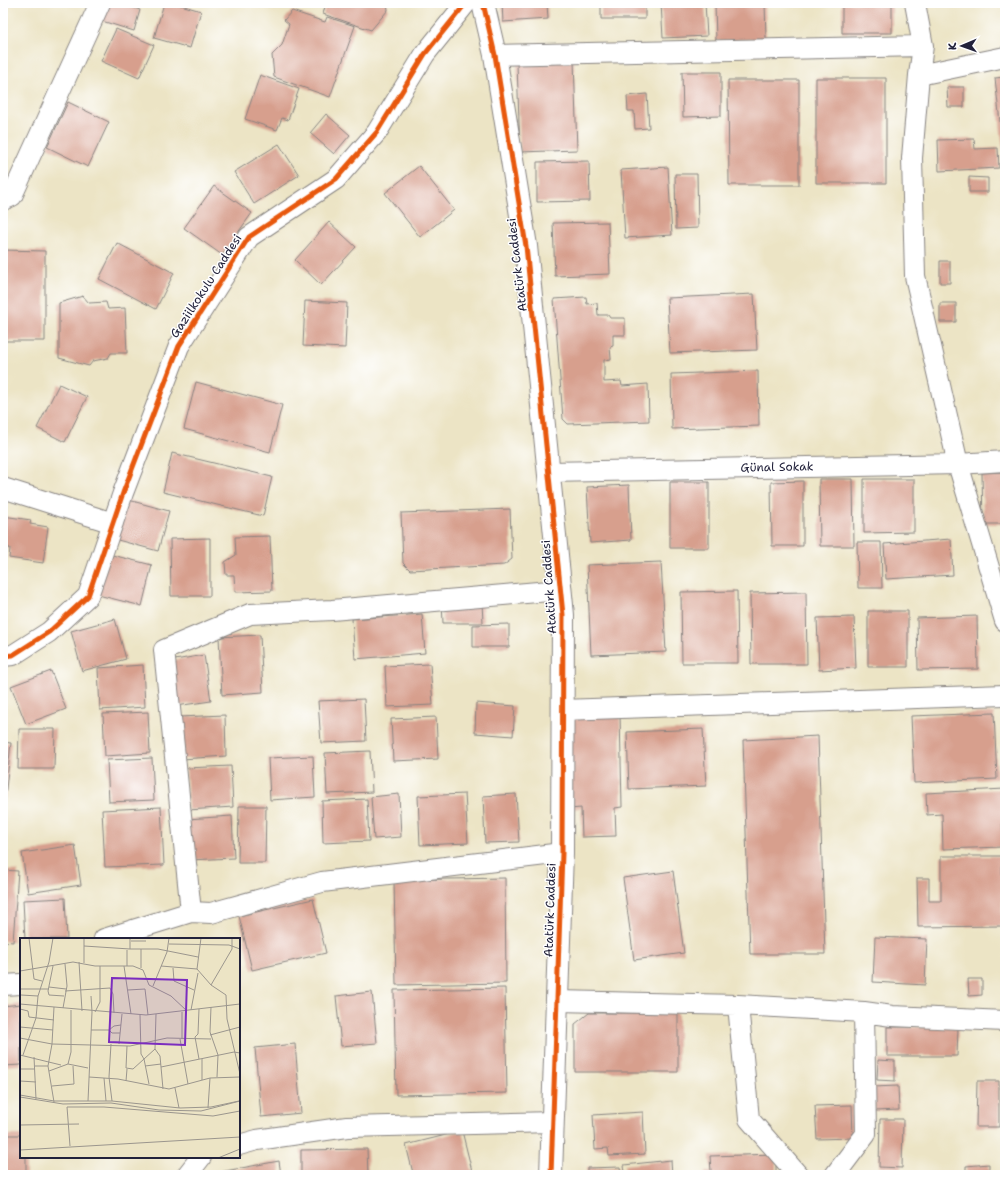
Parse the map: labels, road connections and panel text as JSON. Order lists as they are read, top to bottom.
{
  "streets": {
    "street": ["Atatürk Caddesi", "Gaziilkokulu Caddesi", "Günal Sokak"]
  },
  "crossings": [
    ["Atatürk Caddesi", "Günal Sokak"]
  ],
  "north": "left"
}
